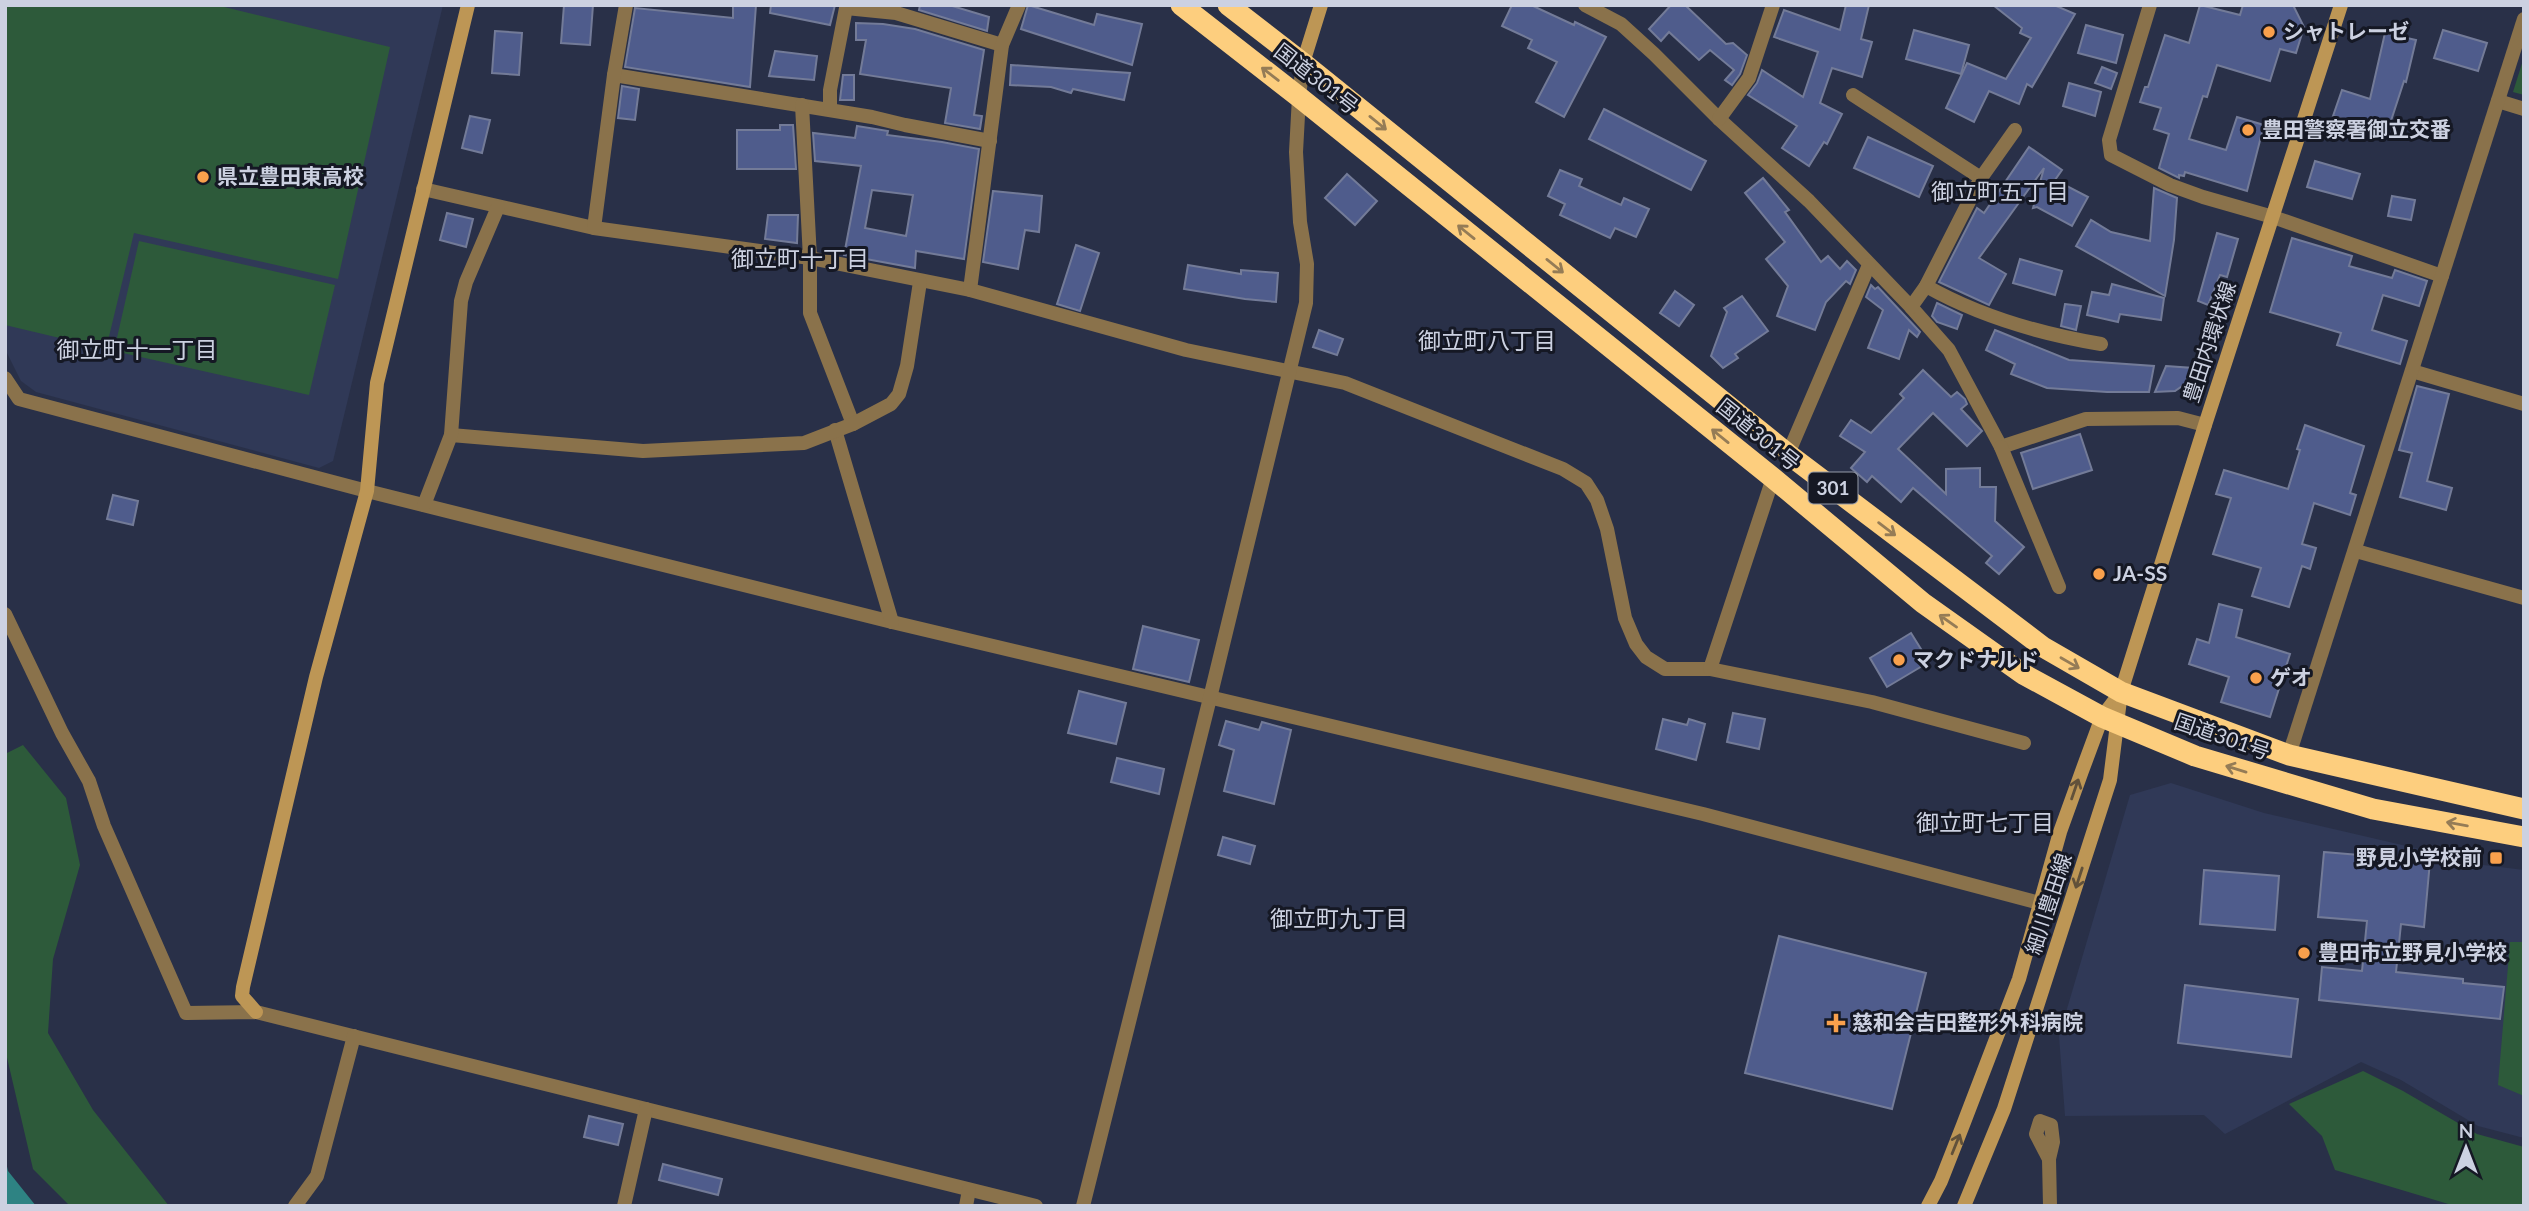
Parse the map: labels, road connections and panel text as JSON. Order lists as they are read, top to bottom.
{
  "streets": {
    "highway": ["国道301号", "301"],
    "street": ["豊田内環状線", "細川豊田線"]
  },
  "crossings": [
    ["国道301号", "豊田内環状線"],
    ["国道301号", "細川豊田線"],
    ["豊田内環状線", "細川豊田線"]
  ],
  "districts": [
    "御立町五丁目",
    "御立町十丁目",
    "御立町八丁目",
    "御立町十一丁目",
    "御立町七丁目",
    "御立町九丁目"
  ],
  "places": {
    "other": [
      "シャトレーゼ",
      "豊田警察署御立交番",
      "県立豊田東高校",
      "JA-SS",
      "マクドナルド",
      "ゲオ",
      "豊田市立野見小学校"
    ],
    "transit": ["野見小学校前"],
    "health": ["慈和会吉田整形外科病院"]
  },
  "north": "top"
}
